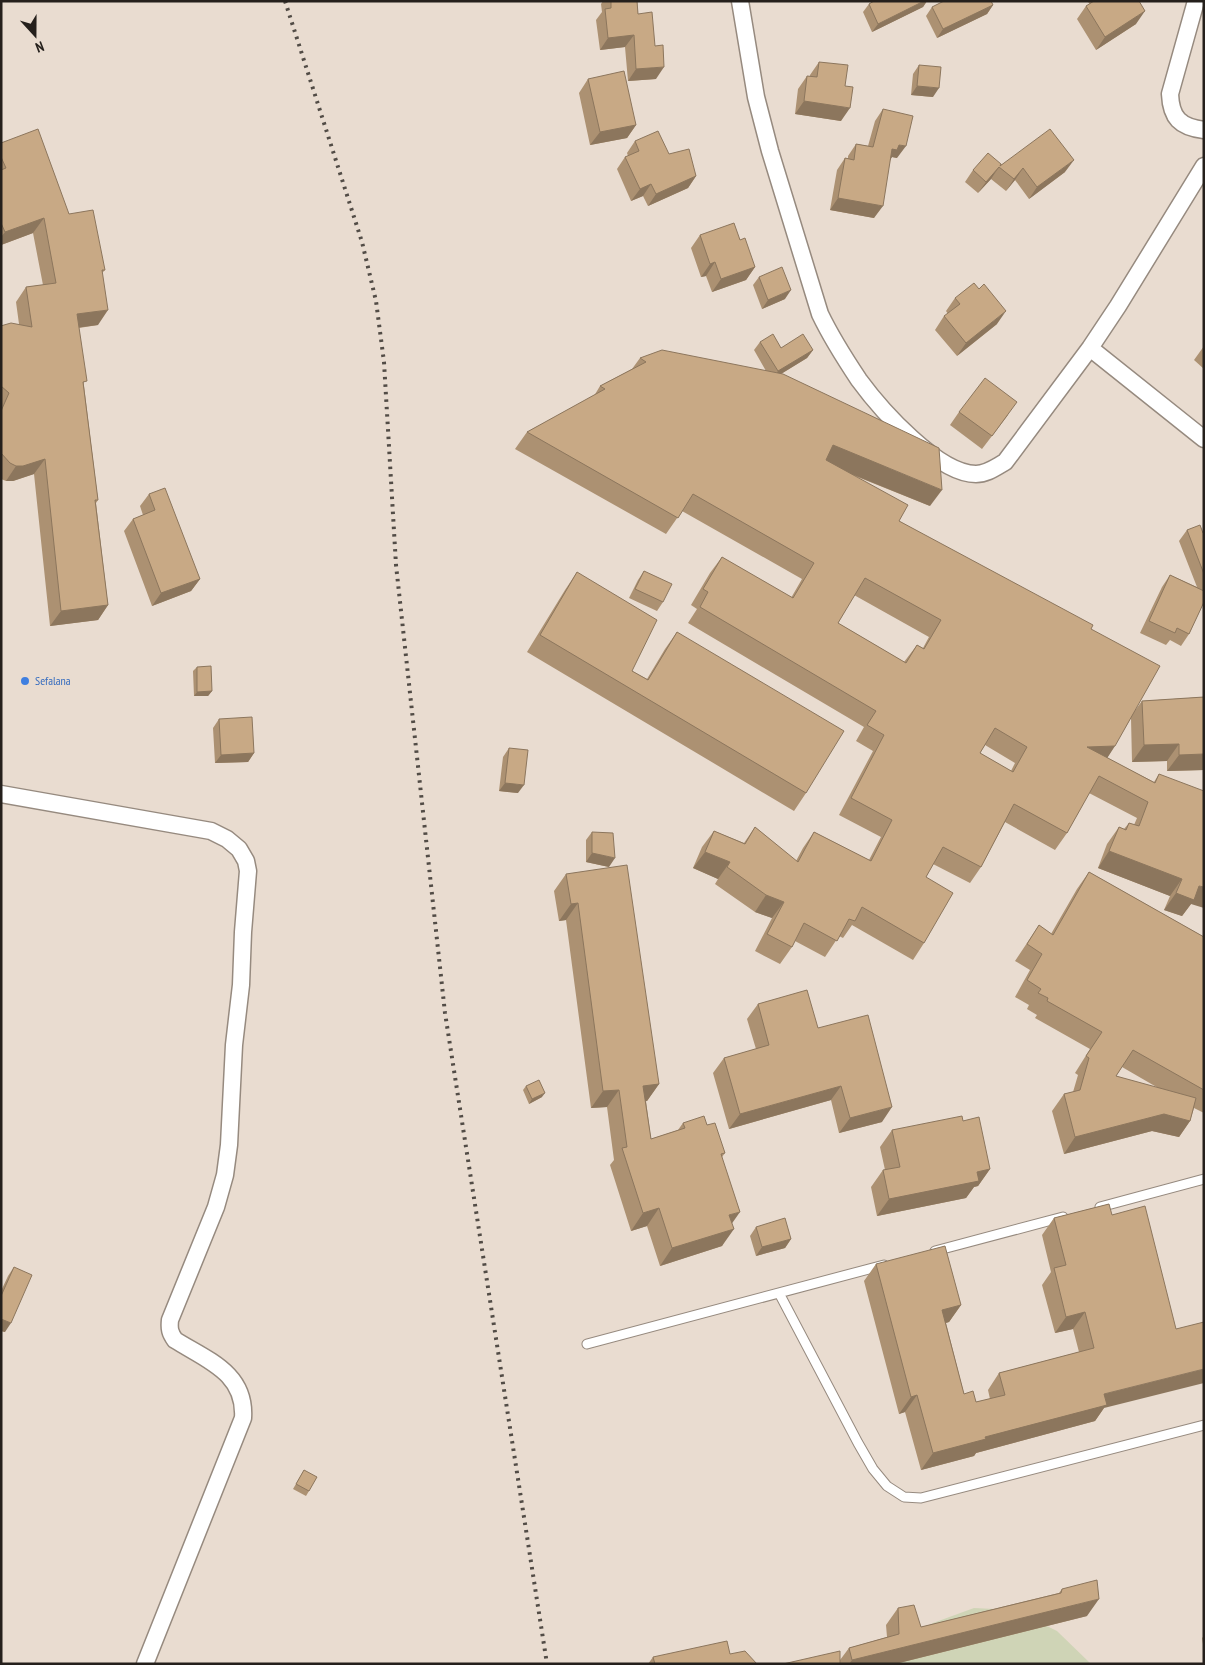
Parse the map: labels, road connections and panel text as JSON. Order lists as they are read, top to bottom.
{
  "places": ["Sefalana"],
  "north": "bottom"
}
